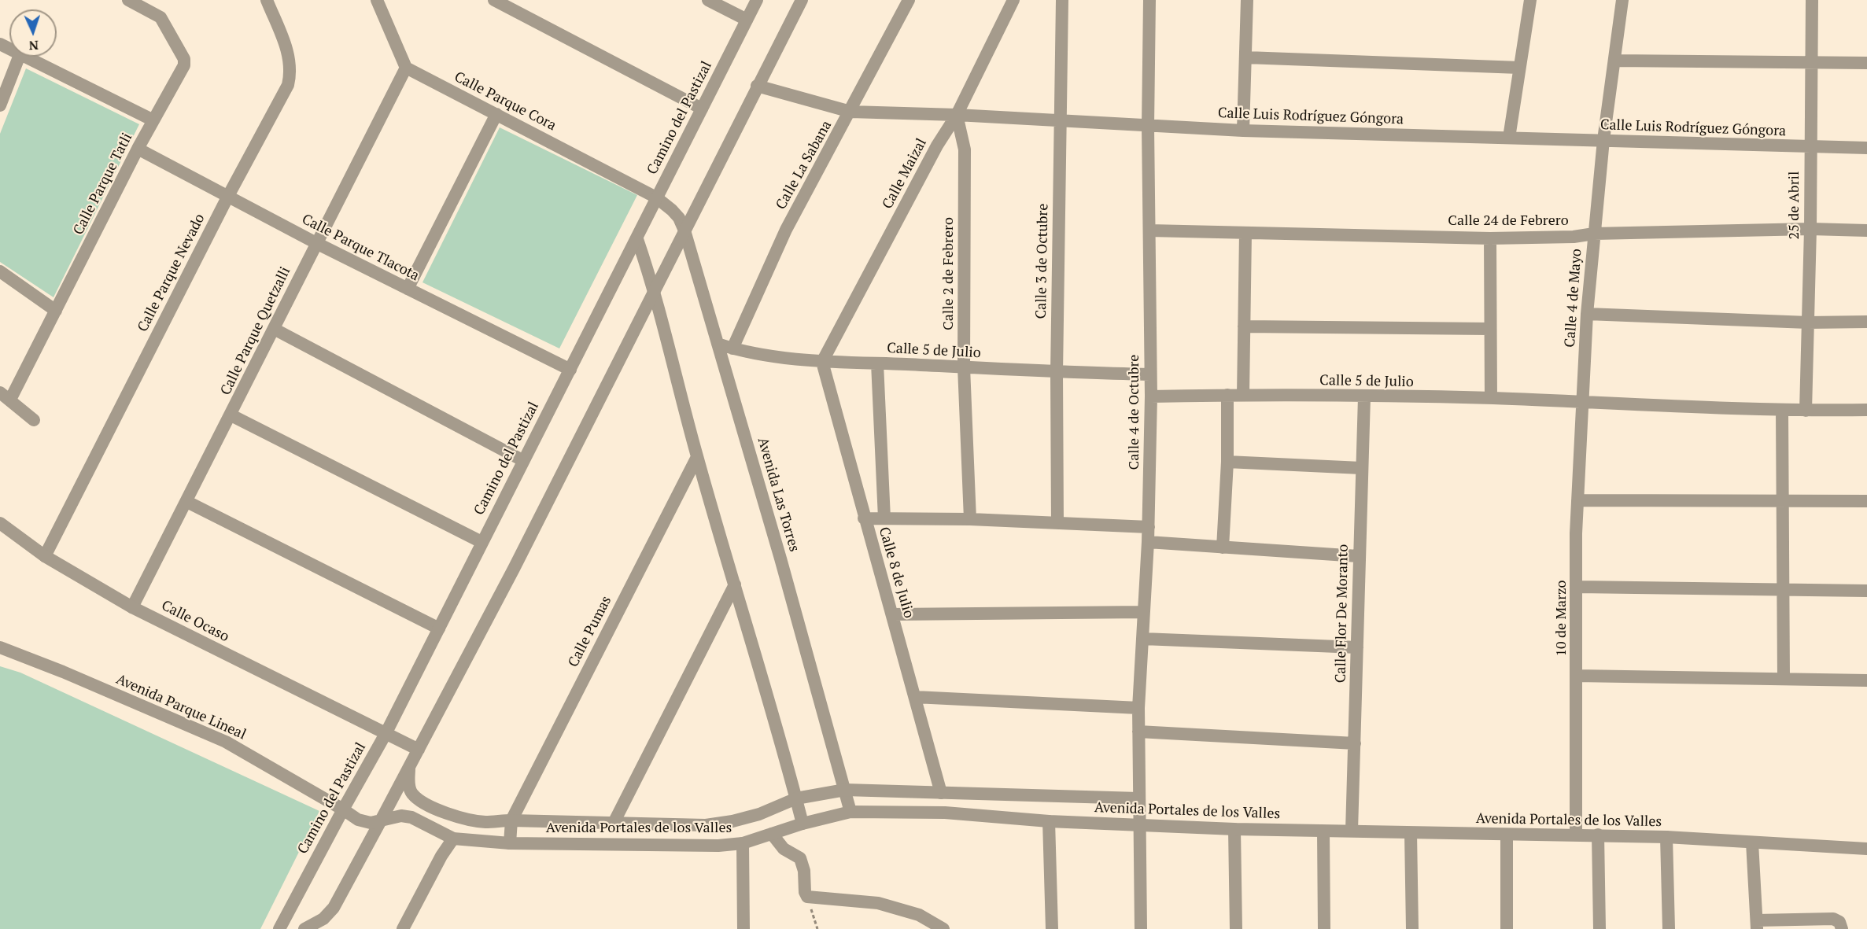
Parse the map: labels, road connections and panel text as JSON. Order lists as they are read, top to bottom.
{
  "streets": {
    "street": [
      "Calle Parque Cora",
      "Calle Luis Rodríguez Góngora",
      "Camino del Pastizal",
      "Calle La Sabana",
      "Calle Maizal",
      "Calle Parque Tatli",
      "25 de Abril",
      "Calle 24 de Febrero",
      "Calle Parque Tlacota",
      "Calle 3 de Octubre",
      "Calle Parque Nevado",
      "Calle 2 de Febrero",
      "Calle 4 de Mayo",
      "Calle Parque Quetzalli",
      "Calle 5 de Julio",
      "Calle 4 de Octubre",
      "Avenida Las Torres",
      "Calle 8 de Julio",
      "Calle Flor De Moranto",
      "10 de Marzo",
      "Calle Ocaso",
      "Calle Pumas",
      "Avenida Parque Lineal",
      "Avenida Portales de los Valles"
    ]
  },
  "crossings": [
    ["Calle Parque Cora", "Camino del Pastizal"],
    ["Calle Parque Cora", "Calle Parque Quetzalli"],
    ["Calle Parque Cora", "Avenida Las Torres"],
    ["Calle Luis Rodríguez Góngora", "Calle La Sabana"],
    ["Calle Luis Rodríguez Góngora", "Calle Maizal"],
    ["Calle Luis Rodríguez Góngora", "25 de Abril"],
    ["Calle Luis Rodríguez Góngora", "Calle 3 de Octubre"],
    ["Calle Luis Rodríguez Góngora", "Calle 2 de Febrero"],
    ["Calle Luis Rodríguez Góngora", "Calle 4 de Mayo"],
    ["Calle Luis Rodríguez Góngora", "Calle 4 de Octubre"],
    ["Camino del Pastizal", "Calle Parque Tlacota"],
    ["Camino del Pastizal", "Avenida Las Torres"],
    ["Camino del Pastizal", "Calle Ocaso"],
    ["Camino del Pastizal", "Avenida Parque Lineal"],
    ["Calle La Sabana", "Calle 5 de Julio"],
    ["Calle Maizal", "Calle 2 de Febrero"],
    ["Calle Maizal", "Calle 5 de Julio"],
    ["Calle Maizal", "Calle 8 de Julio"],
    ["Calle Parque Tatli", "Calle Parque Tlacota"],
    ["25 de Abril", "Calle 24 de Febrero"],
    ["25 de Abril", "Calle 5 de Julio"],
    ["Calle 24 de Febrero", "Calle 4 de Mayo"],
    ["Calle 24 de Febrero", "Calle 4 de Octubre"],
    ["Calle Parque Tlacota", "Calle Parque Nevado"],
    ["Calle Parque Tlacota", "Calle Parque Quetzalli"],
    ["Calle 3 de Octubre", "Calle 5 de Julio"],
    ["Calle Parque Nevado", "Calle Ocaso"],
    ["Calle 2 de Febrero", "Calle 5 de Julio"],
    ["Calle 4 de Mayo", "Calle 5 de Julio"],
    ["Calle 4 de Mayo", "10 de Marzo"],
    ["Calle Parque Quetzalli", "Calle Ocaso"],
    ["Calle 5 de Julio", "Calle 4 de Octubre"],
    ["Calle 5 de Julio", "Avenida Las Torres"],
    ["Calle 5 de Julio", "Calle 8 de Julio"],
    ["Calle 5 de Julio", "Calle Flor De Moranto"],
    ["Calle 5 de Julio", "10 de Marzo"],
    ["Calle 4 de Octubre", "Avenida Portales de los Valles"],
    ["Avenida Las Torres", "Avenida Portales de los Valles"],
    ["Calle 8 de Julio", "Avenida Portales de los Valles"],
    ["Calle Flor De Moranto", "Avenida Portales de los Valles"],
    ["10 de Marzo", "Avenida Portales de los Valles"],
    ["Calle Pumas", "Avenida Portales de los Valles"]
  ],
  "north": "bottom"
}
